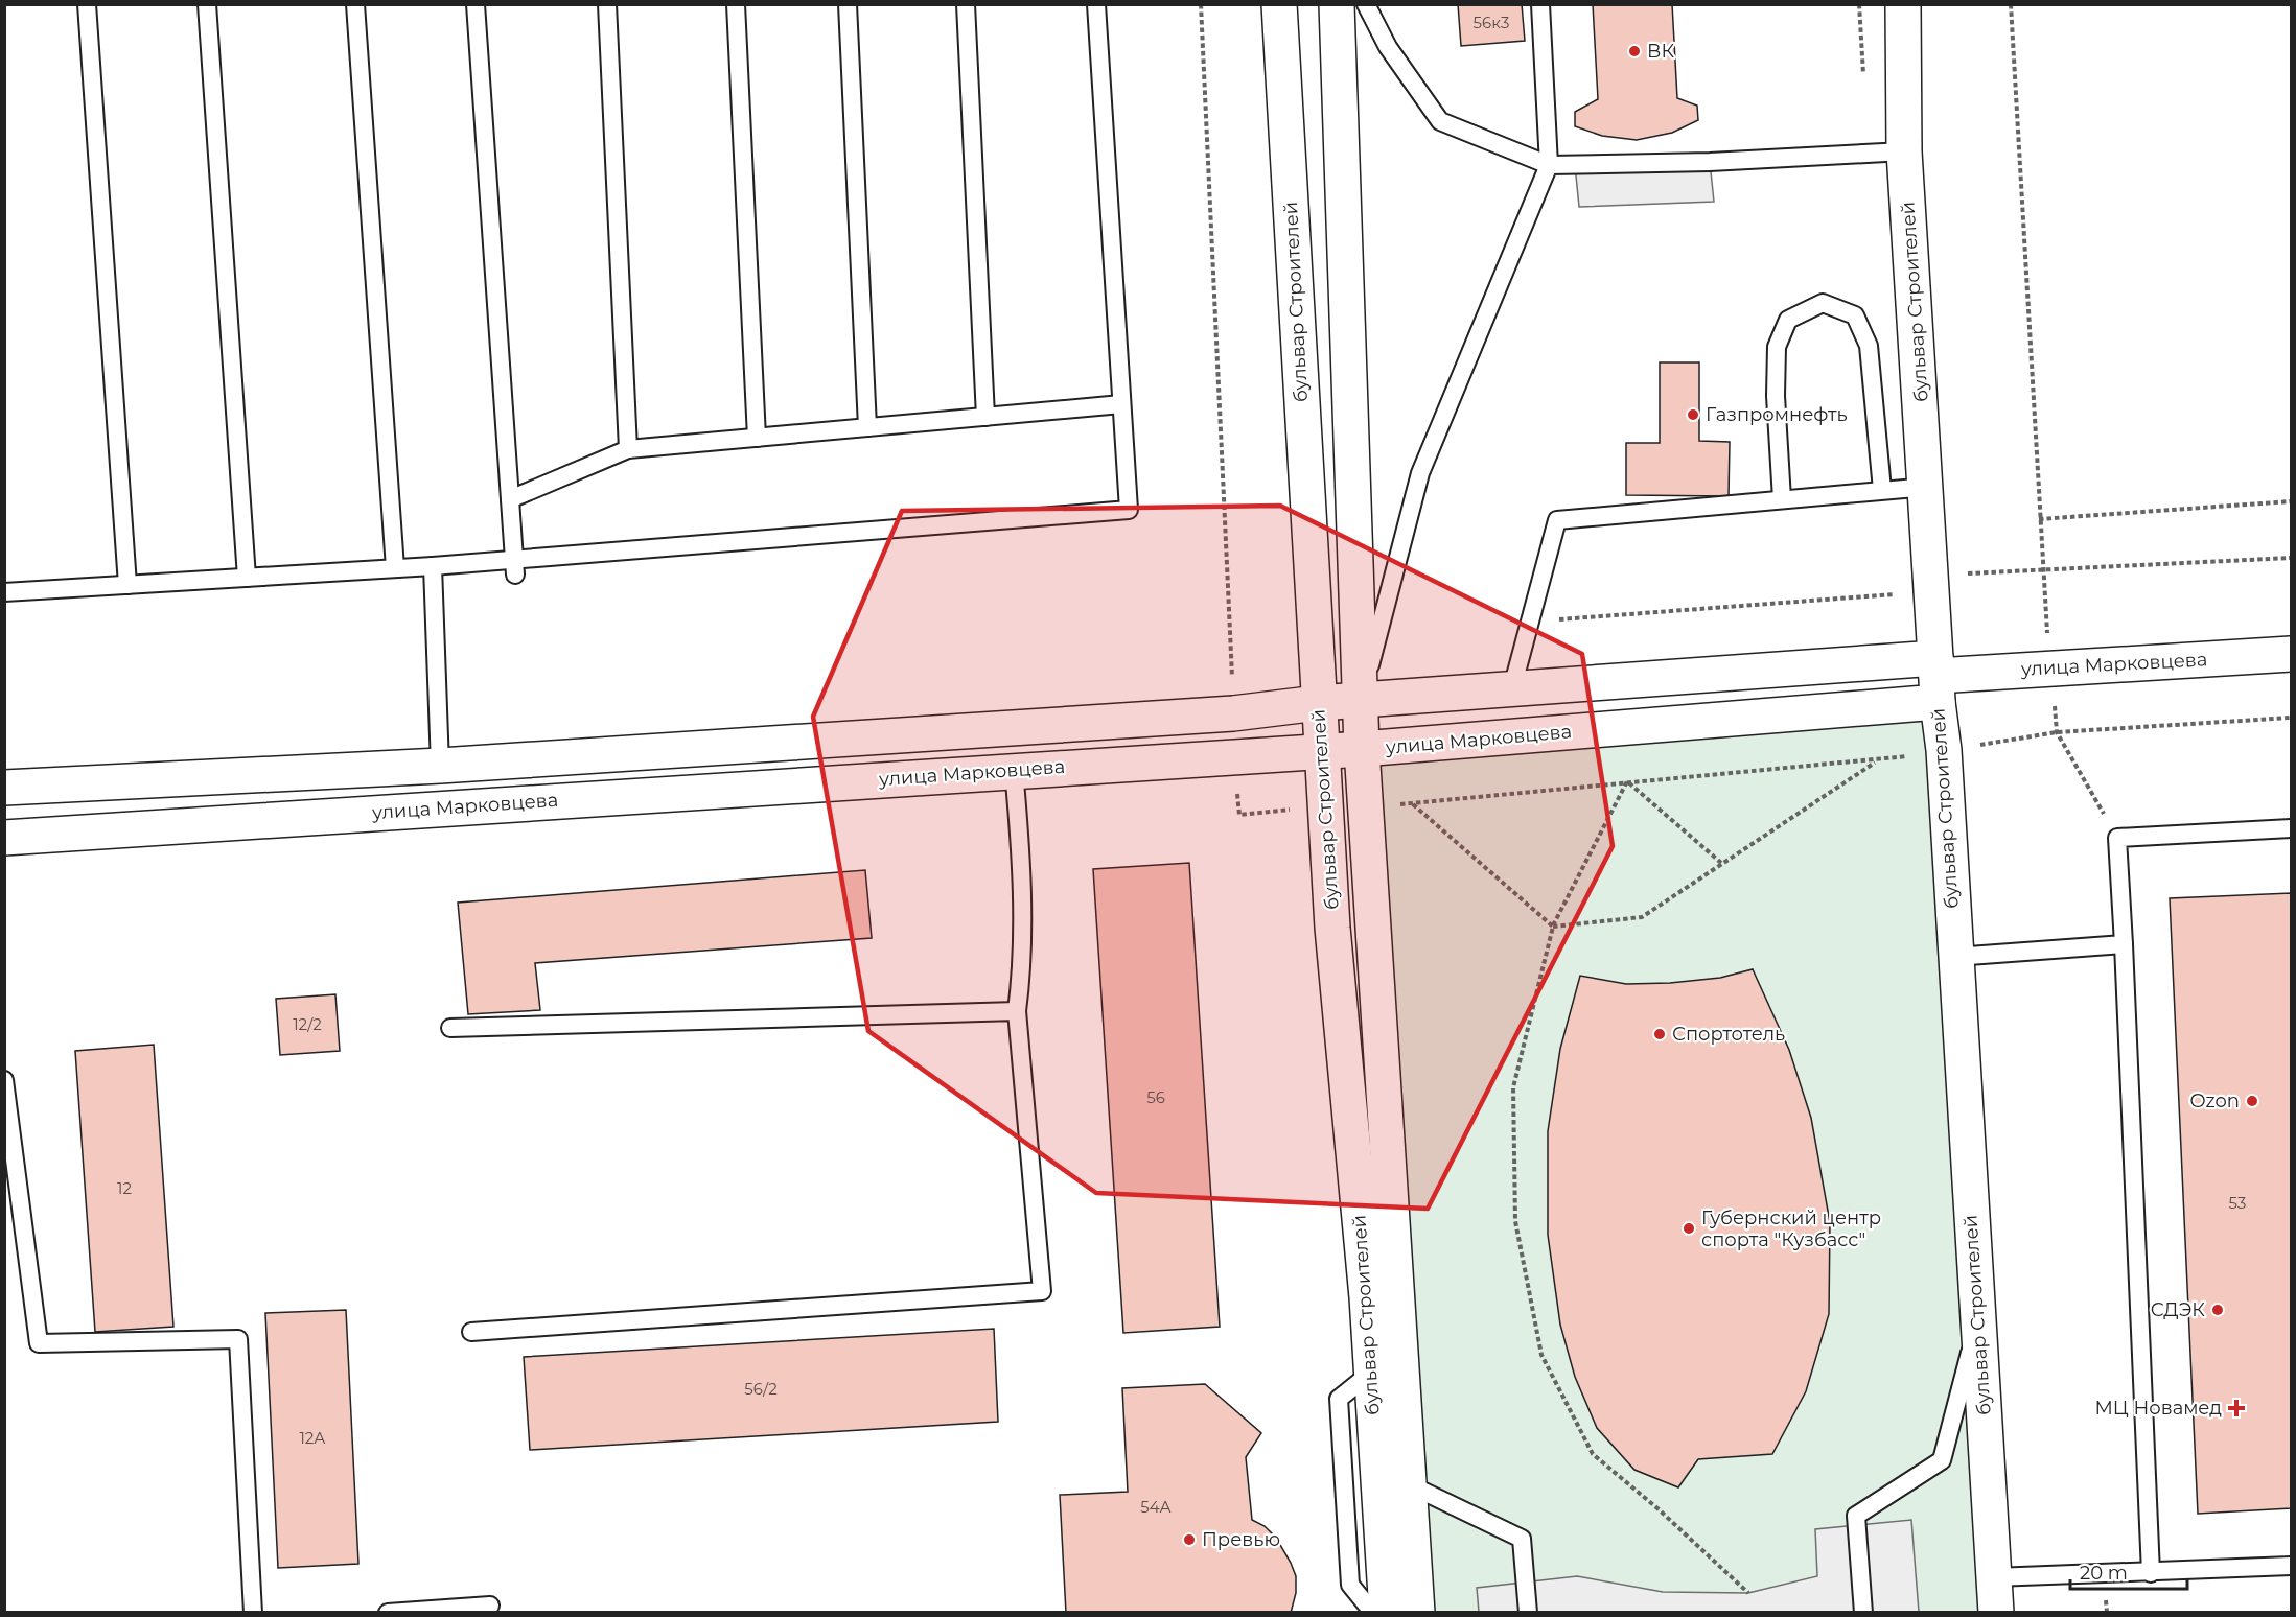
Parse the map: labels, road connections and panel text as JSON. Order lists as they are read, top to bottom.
{
  "streets": {
    "main road": ["бульвар Строителей", "улица Марковцева"]
  },
  "crossings": [
    ["бульвар Строителей", "улица Марковцева"]
  ],
  "places": {
    "other": [
      "ВК",
      "Газпромнефть",
      "Спортотель",
      "Ozon",
      "Губернский центр спорта \"Кузбасс\"",
      "СДЭК",
      "Превью"
    ],
    "health": ["МЦ Новамед"]
  },
  "house_numbers": [
    "56к3",
    "12/2",
    "56",
    "12",
    "53",
    "56/2",
    "12А",
    "54А"
  ],
  "scale_bar": "20 m"
}
